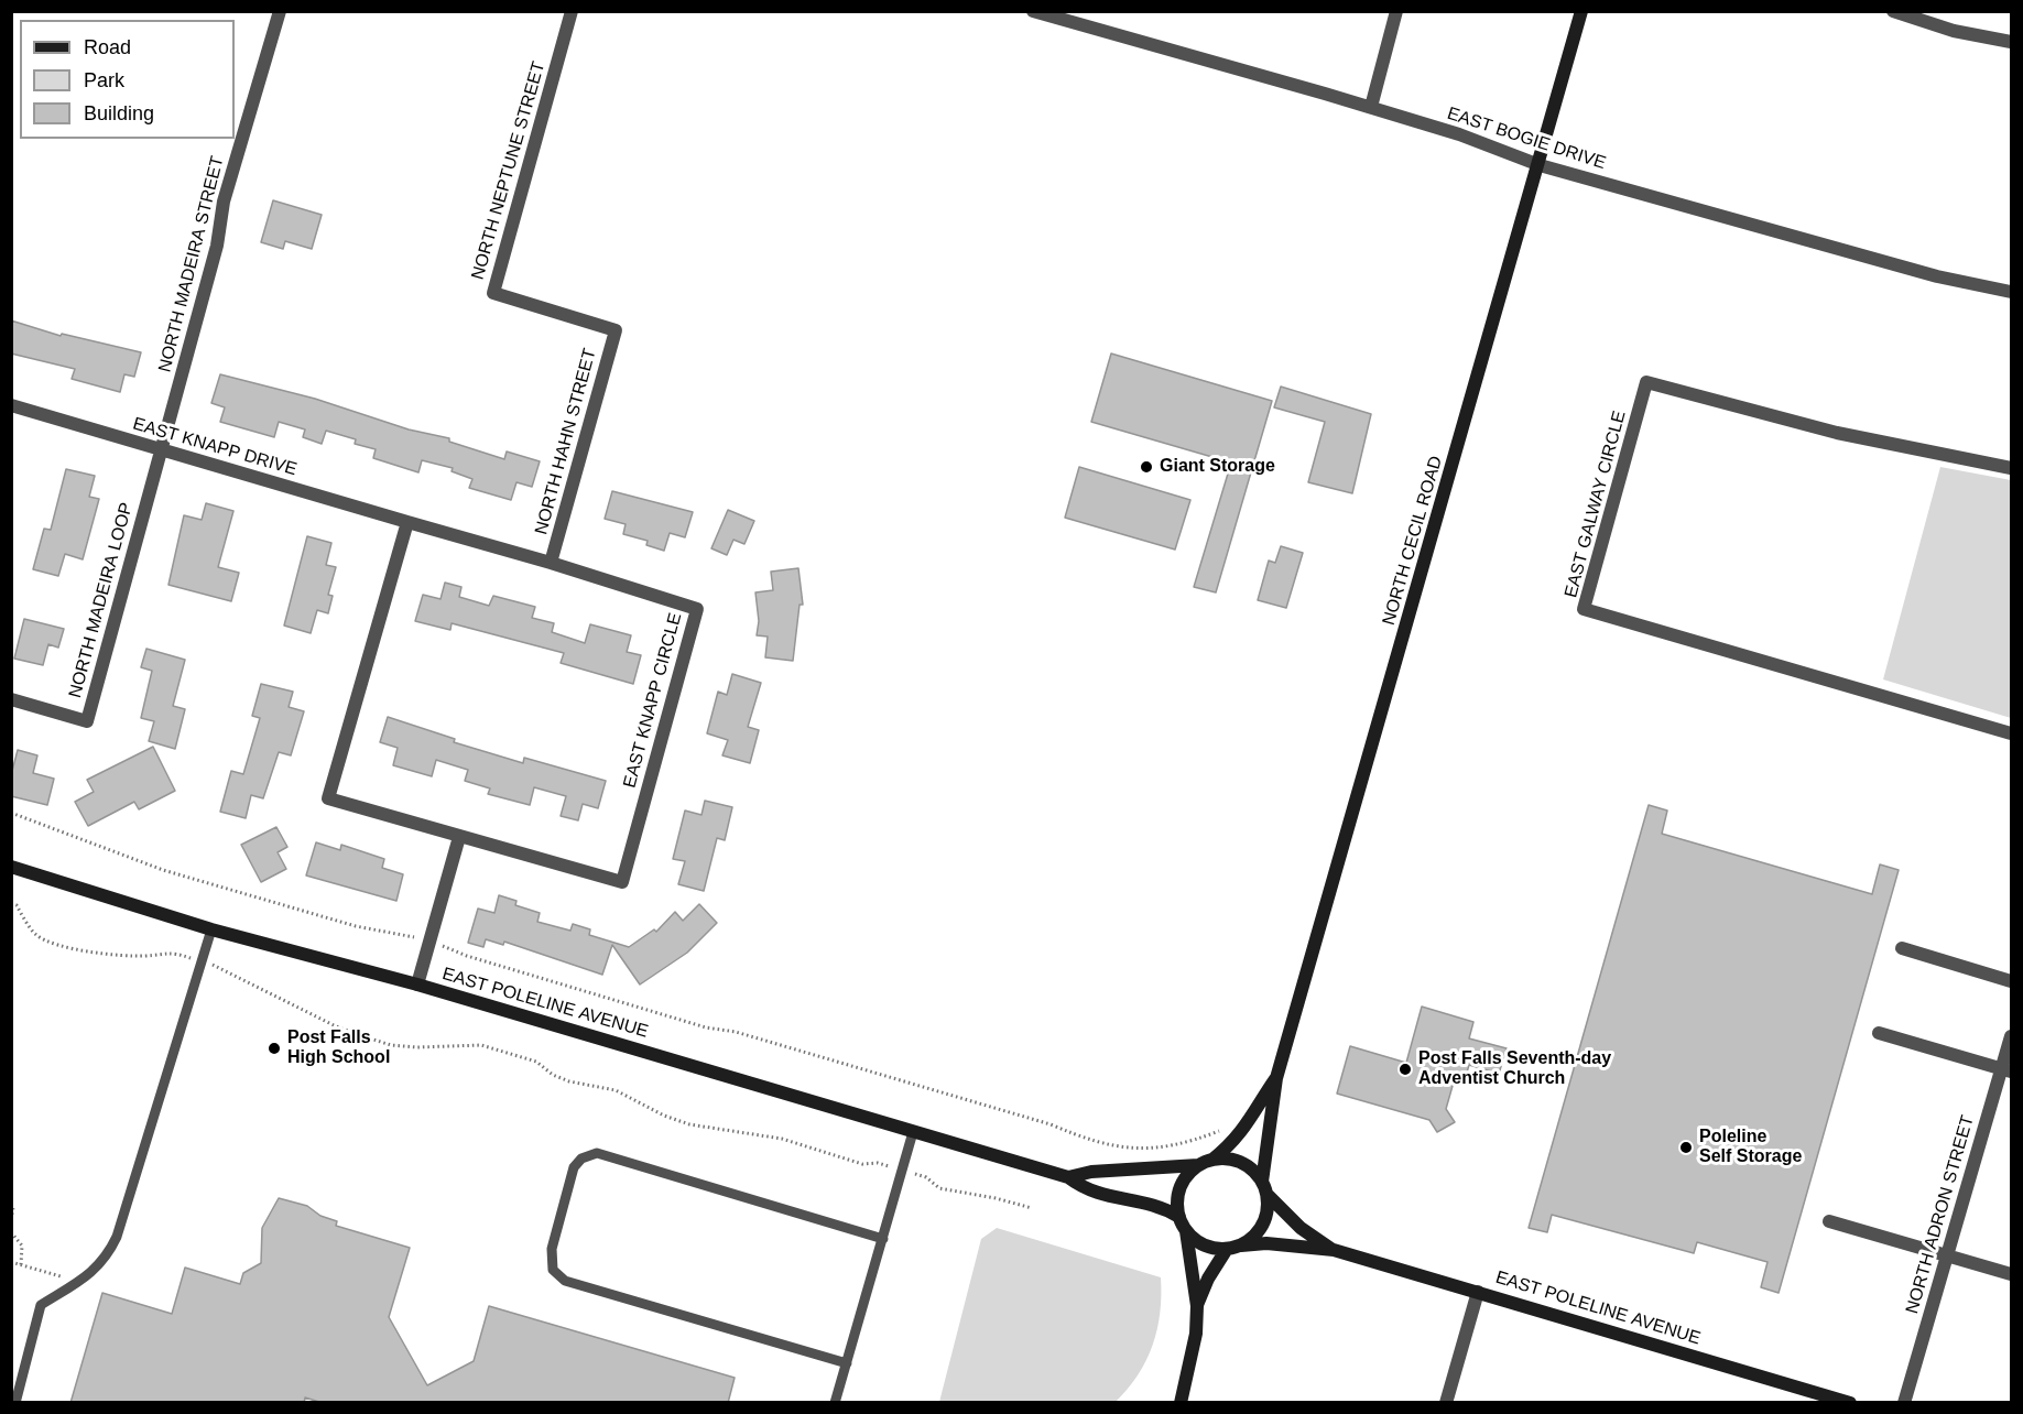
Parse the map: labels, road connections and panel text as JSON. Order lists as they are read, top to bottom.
{
  "streets": {
    "main road": ["NORTH CECIL ROAD", "EAST POLELINE AVENUE"],
    "street": [
      "EAST BOGIE DRIVE",
      "NORTH NEPTUNE STREET",
      "NORTH MADEIRA STREET",
      "NORTH HAHN STREET",
      "EAST KNAPP DRIVE",
      "EAST GALWAY CIRCLE",
      "NORTH MADEIRA LOOP",
      "EAST KNAPP CIRCLE",
      "NORTH ADRON STREET"
    ]
  },
  "crossings": [
    ["EAST BOGIE DRIVE", "NORTH CECIL ROAD"],
    ["NORTH NEPTUNE STREET", "NORTH HAHN STREET"],
    ["NORTH MADEIRA STREET", "EAST KNAPP DRIVE"],
    ["NORTH MADEIRA STREET", "NORTH MADEIRA LOOP"],
    ["NORTH HAHN STREET", "EAST KNAPP CIRCLE"],
    ["EAST KNAPP DRIVE", "NORTH MADEIRA LOOP"],
    ["EAST KNAPP DRIVE", "EAST KNAPP CIRCLE"],
    ["NORTH CECIL ROAD", "EAST POLELINE AVENUE"]
  ],
  "places": [
    "Giant Storage",
    "Post Falls High School",
    "Post Falls Seventh-day Adventist Church",
    "Poleline Self Storage"
  ],
  "legend": ["Road", "Park", "Building"]
}
